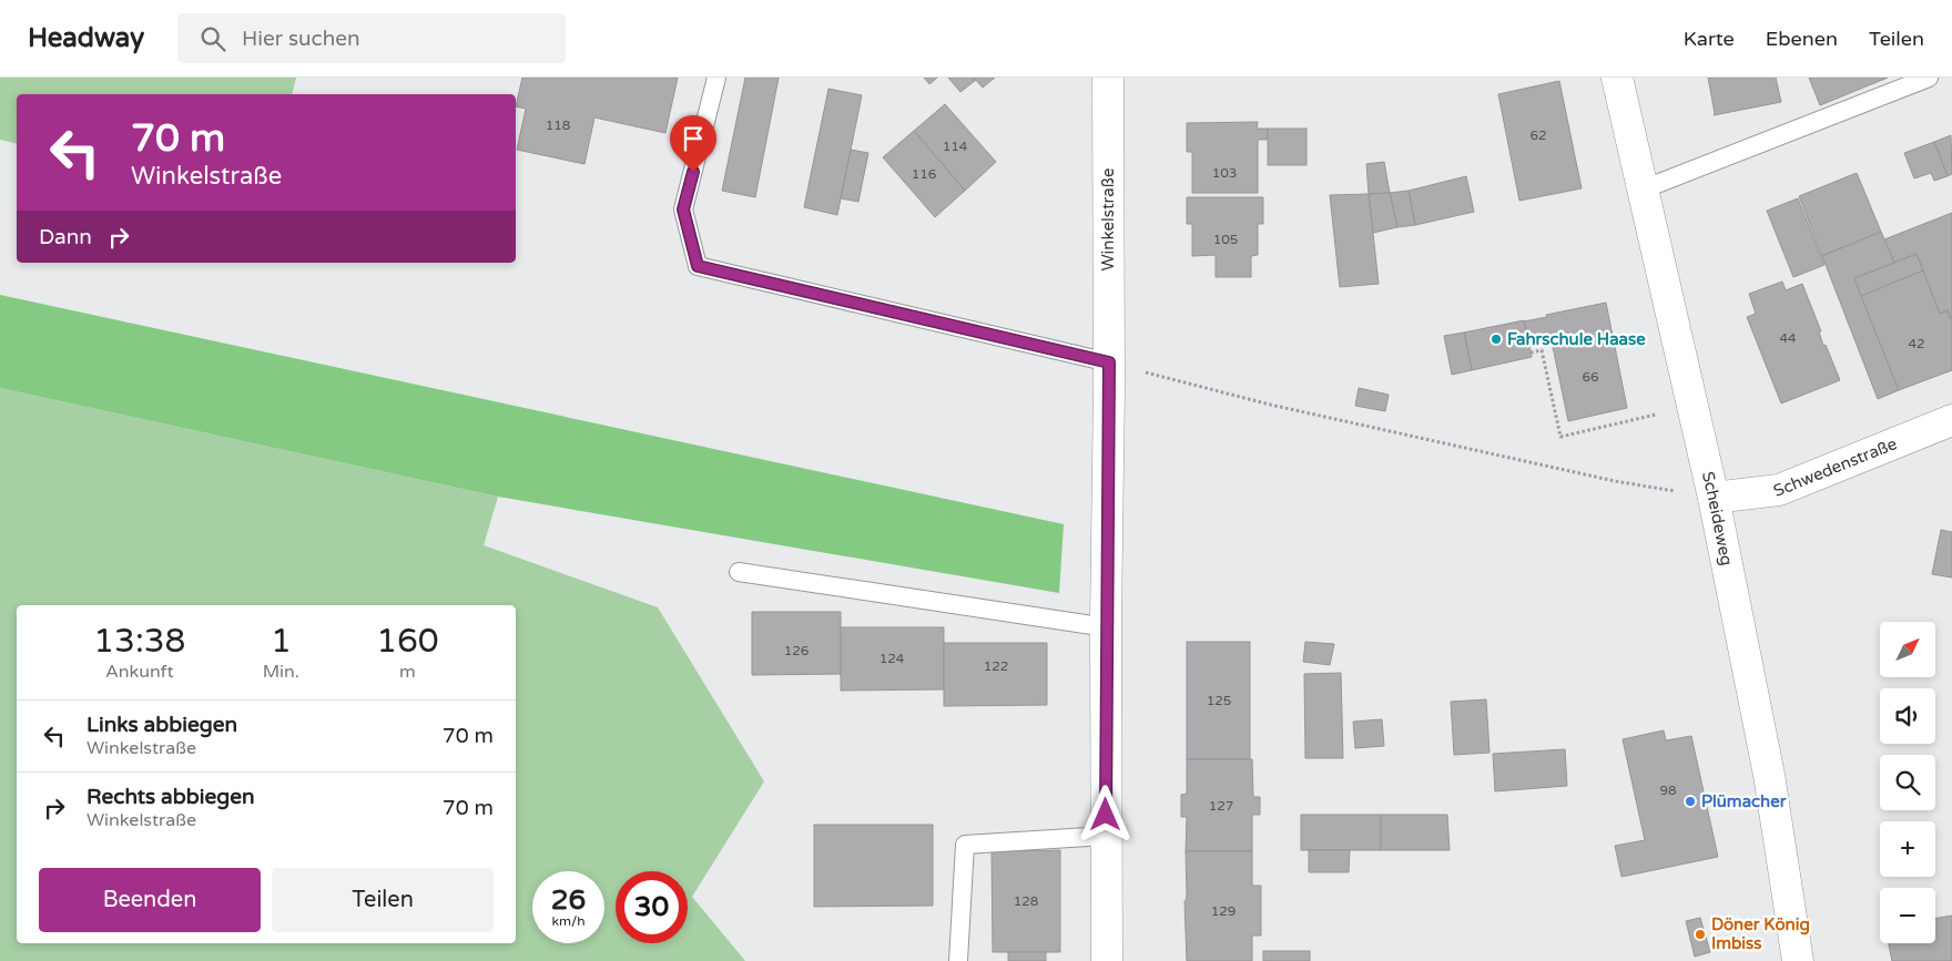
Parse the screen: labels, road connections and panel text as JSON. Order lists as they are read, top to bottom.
{
  "streets": {
    "street": ["Winkelstraße", "Schwedenstraße", "Scheideweg"]
  },
  "crossings": [
    ["Schwedenstraße", "Scheideweg"]
  ],
  "places": ["Fahrschule Haase", "Plümacher", "Döner König Imbiss"],
  "house_numbers": [
    "118",
    "62",
    "114",
    "103",
    "116",
    "105",
    "44",
    "42",
    "66",
    "126",
    "124",
    "122",
    "125",
    "98",
    "127",
    "128",
    "129"
  ],
  "north": "top right",
  "page": {
    "header": "Headway",
    "search": "Hier suchen",
    "nav": ["Karte", "Ebenen", "Teilen"],
    "turn": ["70 m", "Winkelstraße"],
    "then": "Dann",
    "eta": [
      "13:38",
      "Ankunft",
      "1",
      "Min.",
      "160",
      "m"
    ],
    "map_buttons": ["+", "−"],
    "list": [
      {
        "name": "Links abbiegen",
        "note": "Winkelstraße",
        "value": "70 m"
      },
      {
        "name": "Rechts abbiegen",
        "note": "Winkelstraße",
        "value": "70 m"
      }
    ],
    "buttons": ["Beenden", "Teilen"],
    "speed": "26 km/h",
    "limit": "30"
  }
}
